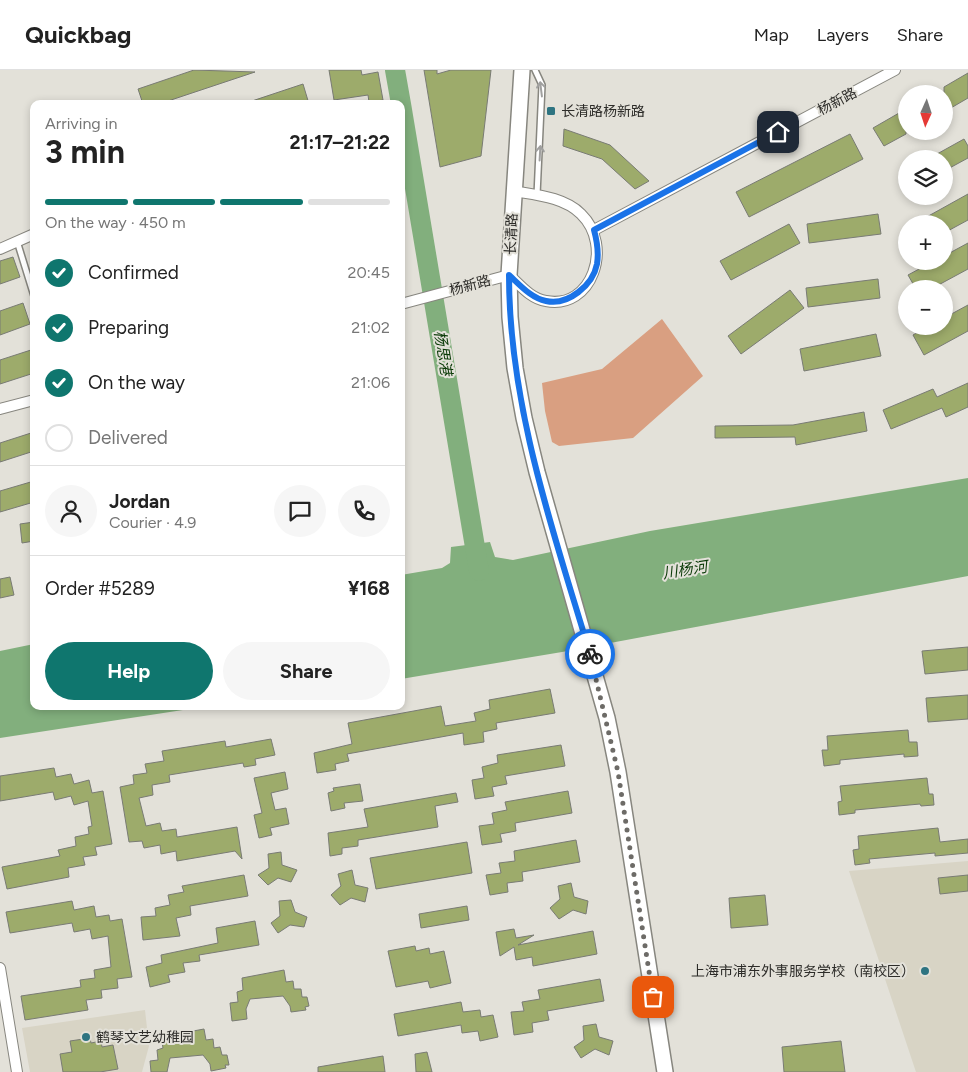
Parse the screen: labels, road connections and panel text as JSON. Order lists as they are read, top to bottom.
{
  "streets": {
    "main road": ["长清路"],
    "street": ["杨新路"]
  },
  "crossings": [
    ["杨新路", "长清路"]
  ],
  "water": ["杨思港", "川杨河"],
  "places": {
    "transit": ["长清路杨新路"],
    "other": ["上海市浦东外事服务学校（南校区）", "鹤琴文艺幼稚园"]
  },
  "north": "bottom",
  "page": {
    "header": "Quickbag",
    "nav": ["Map", "Layers", "Share"],
    "map_buttons": ["+", "−"],
    "heading": ["3 min", "Arriving in", "21:17–21:22"],
    "panel": [
      "Jordan",
      "Courier · 4.9",
      "Order #5289",
      "¥168"
    ],
    "bar": "On the way · 450 m",
    "list": [
      ["Confirmed", "20:45"],
      ["Preparing", "21:02"],
      ["On the way", "21:06"],
      "Delivered"
    ],
    "buttons": ["Help", "Share"]
  }
}
